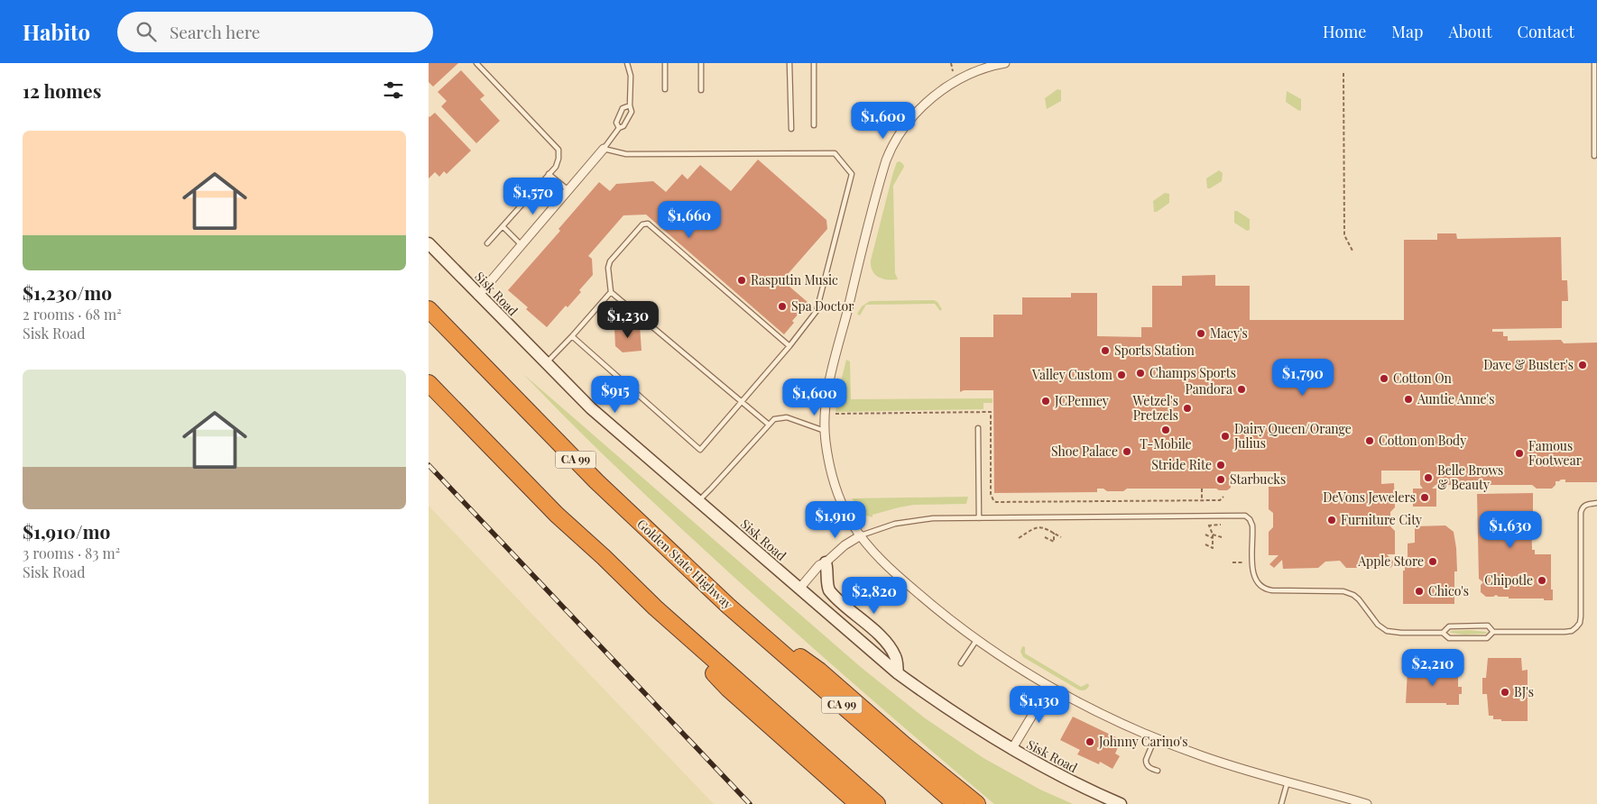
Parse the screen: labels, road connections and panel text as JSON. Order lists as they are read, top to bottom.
{
  "streets": {
    "highway": ["CA 99", "Golden State Highway"],
    "main road": ["Sisk Road"]
  },
  "places": [
    "Rasputin Music",
    "Spa Doctor",
    "Macy's",
    "Sports Station",
    "Dave & Buster's",
    "Champs Sports",
    "Valley Custom",
    "Cotton On",
    "Pandora",
    "Auntie Anne's",
    "JCPenney",
    "Wetzel's Pretzels",
    "T-Mobile",
    "Dairy Queen/Orange Julius",
    "Cotton on Body",
    "Shoe Palace",
    "Famous Footwear",
    "Stride Rite",
    "Belle Brows & Beauty",
    "Starbucks",
    "DeVons Jewelers",
    "Furniture City",
    "Apple Store",
    "Chipotle",
    "Chico's",
    "BJ's",
    "Johnny Carino's"
  ],
  "page": {
    "header": "Habito",
    "search": "Search here",
    "nav": [
      "Home",
      "Map",
      "About",
      "Contact"
    ],
    "heading": "12 homes",
    "price": [
      "$1,600",
      "$1,570",
      "$1,660",
      "$1,230",
      "$1,790",
      "$915",
      "$1,600",
      "$1,910",
      "$1,630",
      "$2,820",
      "$2,210",
      "$1,130"
    ],
    "list": [
      {
        "name": "$1,230/mo",
        "note": "2 rooms · 68 m² · Sisk Road"
      },
      {
        "name": "$1,910/mo",
        "note": "3 rooms · 83 m² · Sisk Road"
      }
    ]
  }
}
